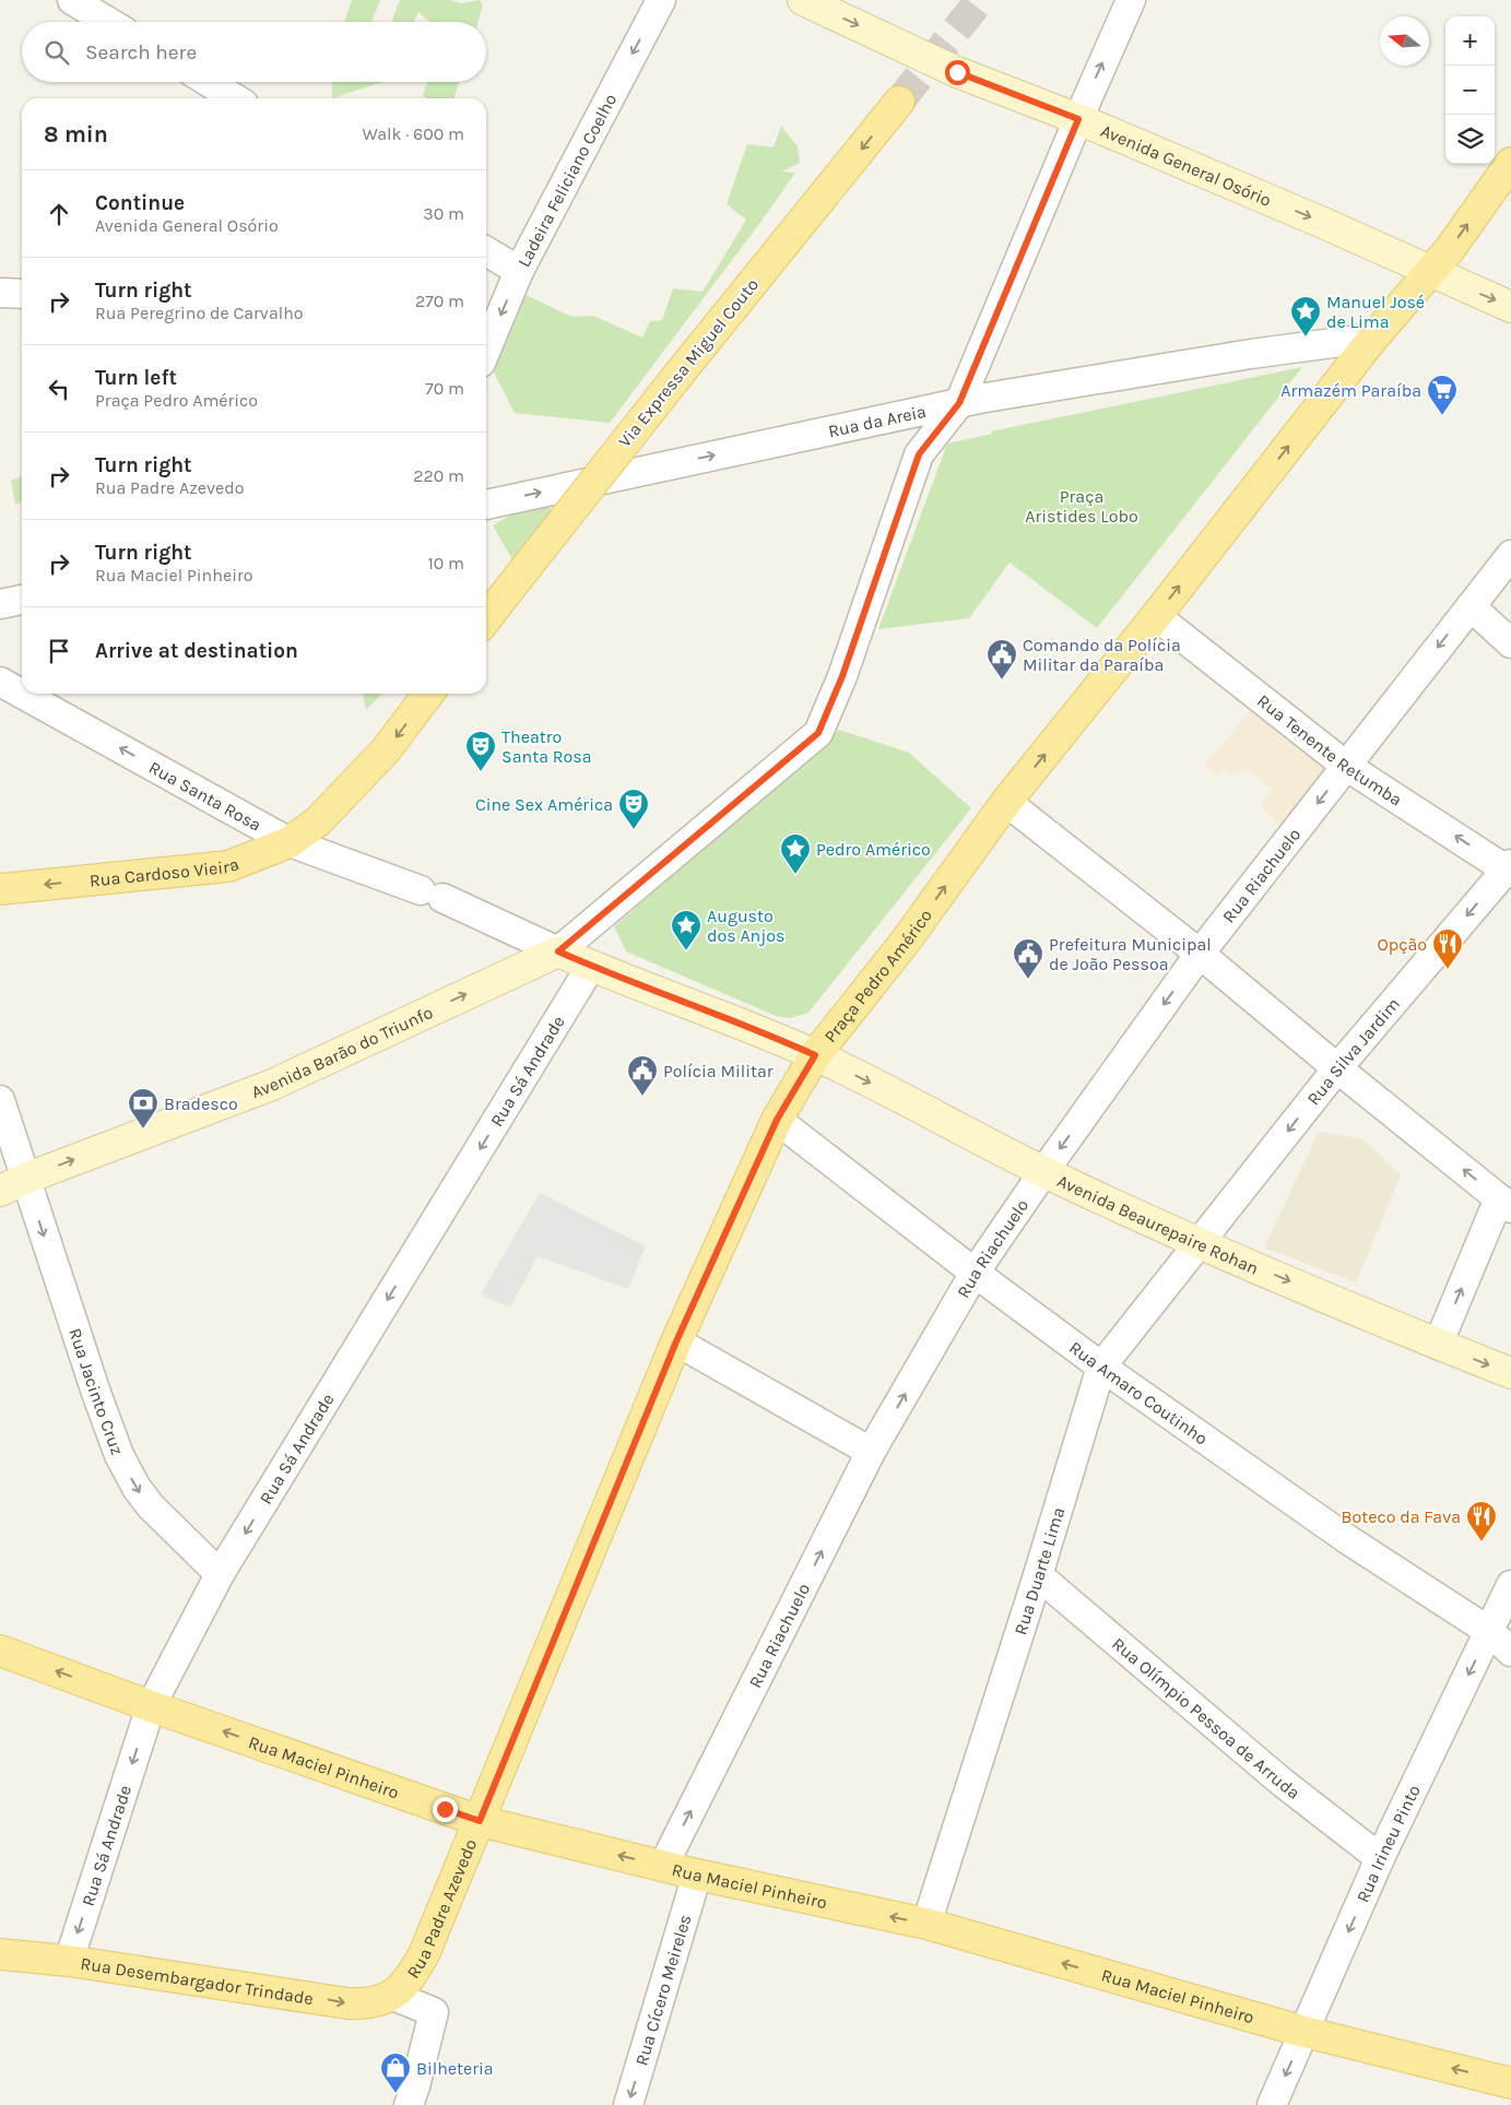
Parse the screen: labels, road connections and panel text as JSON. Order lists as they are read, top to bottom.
{
  "streets": {
    "main road": [
      "Avenida General Osório",
      "Via Expressa Miguel Couto",
      "Rua Cardoso Vieira",
      "Praça Pedro Américo",
      "Avenida Barão do Triunfo",
      "Avenida Beaurepaire Rohan",
      "Rua Maciel Pinheiro",
      "Rua Padre Azevedo",
      "Rua Desembargador Trindade"
    ],
    "street": [
      "Ladeira Feliciano Coelho",
      "Rua da Areia",
      "Rua Tenente Retumba",
      "Rua Santa Rosa",
      "Rua Riachuelo",
      "Rua Silva Jardim",
      "Rua Sá Andrade",
      "Rua Jacinto Cruz",
      "Rua Amaro Coutinho",
      "Rua Duarte Lima",
      "Rua Olímpio Pessoa de Arruda",
      "Rua Irineu Pinto",
      "Rua Cícero Meireles"
    ]
  },
  "crossings": [
    ["Rua Tenente Retumba", "Rua Riachuelo"],
    ["Rua Tenente Retumba", "Rua Silva Jardim"],
    ["Rua Santa Rosa", "Rua Cardoso Vieira"],
    ["Rua Santa Rosa", "Praça Pedro Américo"],
    ["Rua Santa Rosa", "Avenida Barão do Triunfo"],
    ["Rua Riachuelo", "Avenida Beaurepaire Rohan"],
    ["Rua Riachuelo", "Rua Amaro Coutinho"],
    ["Rua Riachuelo", "Rua Maciel Pinheiro"],
    ["Praça Pedro Américo", "Avenida Barão do Triunfo"],
    ["Praça Pedro Américo", "Rua Sá Andrade"],
    ["Praça Pedro Américo", "Avenida Beaurepaire Rohan"],
    ["Praça Pedro Américo", "Rua Padre Azevedo"],
    ["Avenida Barão do Triunfo", "Rua Jacinto Cruz"],
    ["Rua Silva Jardim", "Avenida Beaurepaire Rohan"],
    ["Rua Silva Jardim", "Rua Duarte Lima"],
    ["Rua Sá Andrade", "Rua Jacinto Cruz"],
    ["Rua Sá Andrade", "Rua Maciel Pinheiro"],
    ["Rua Sá Andrade", "Rua Desembargador Trindade"],
    ["Avenida Beaurepaire Rohan", "Rua Duarte Lima"],
    ["Avenida Beaurepaire Rohan", "Rua Padre Azevedo"],
    ["Rua Amaro Coutinho", "Rua Duarte Lima"],
    ["Rua Amaro Coutinho", "Rua Irineu Pinto"],
    ["Rua Amaro Coutinho", "Rua Padre Azevedo"],
    ["Rua Duarte Lima", "Rua Olímpio Pessoa de Arruda"],
    ["Rua Duarte Lima", "Rua Maciel Pinheiro"],
    ["Rua Olímpio Pessoa de Arruda", "Rua Irineu Pinto"],
    ["Rua Maciel Pinheiro", "Rua Irineu Pinto"],
    ["Rua Maciel Pinheiro", "Rua Padre Azevedo"],
    ["Rua Maciel Pinheiro", "Rua Cícero Meireles"],
    ["Rua Padre Azevedo", "Rua Desembargador Trindade"]
  ],
  "one_way": [
    "Avenida General Osório",
    "Ladeira Feliciano Coelho",
    "Via Expressa Miguel Couto",
    "Rua da Areia",
    "Rua Santa Rosa",
    "Rua Cardoso Vieira",
    "Praça Pedro Américo",
    "Avenida Barão do Triunfo",
    "Rua Sá Andrade",
    "Avenida Beaurepaire Rohan",
    "Rua Jacinto Cruz",
    "Rua Maciel Pinheiro",
    "Rua Irineu Pinto",
    "Rua Desembargador Trindade",
    "Rua Cícero Meireles"
  ],
  "parks": ["Praça Aristides Lobo"],
  "places": {
    "place": ["Manuel José de Lima", "Pedro Américo", "Augusto dos Anjos"],
    "supermarket": ["Armazém Paraíba"],
    "public building": ["Comando da Polícia Militar da Paraíba", "Prefeitura Municipal de João Pessoa", "Polícia Militar"],
    "theatre": ["Theatro Santa Rosa", "Cine Sex América"],
    "restaurant": ["Opção", "Boteco da Fava"],
    "bank": ["Bradesco"],
    "shop": ["Bilheteria"]
  },
  "north": "left",
  "page": {
    "map_buttons": ["+", "−"],
    "search": "Search here",
    "heading": ["8 min", "Walk · 600 m"],
    "list": [
      ["Continue", "Avenida General Osório", "30 m"],
      ["Turn right", "Rua Peregrino de Carvalho", "270 m"],
      ["Turn left", "Praça Pedro Américo", "70 m"],
      ["Turn right", "Rua Padre Azevedo", "220 m"],
      ["Turn right", "Rua Maciel Pinheiro", "10 m"],
      "Arrive at destination"
    ]
  }
}
